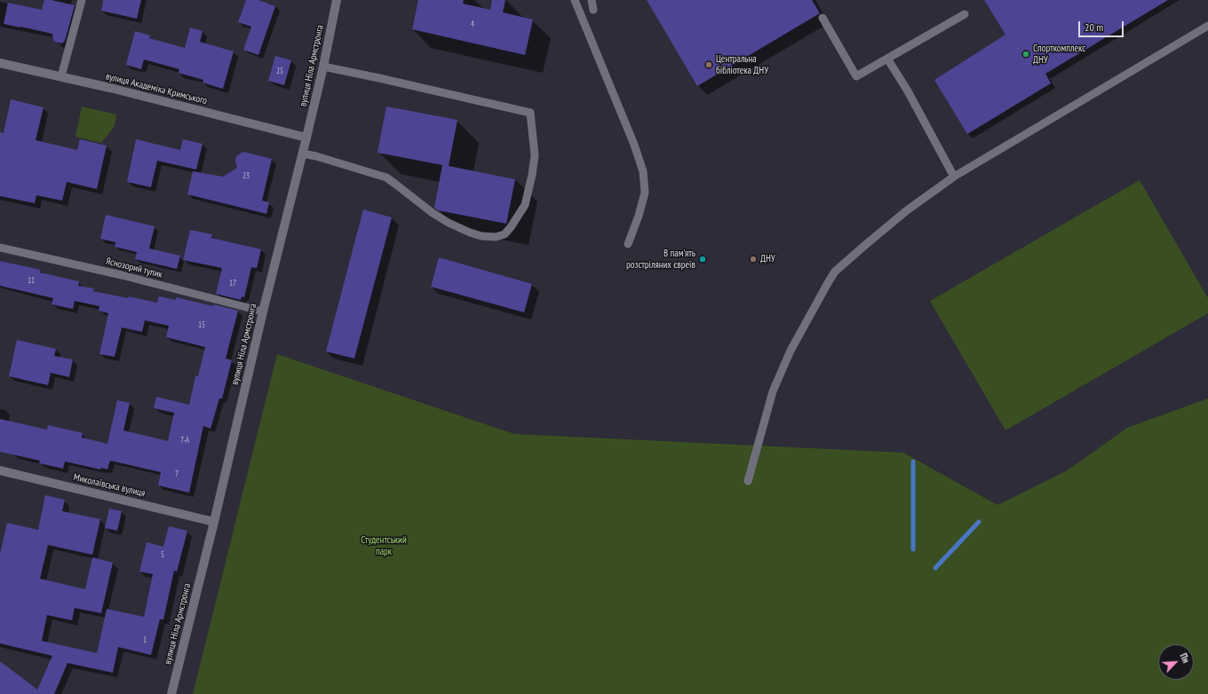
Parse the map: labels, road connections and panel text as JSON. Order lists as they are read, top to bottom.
{
  "streets": {
    "street": ["вулиця Ніла Армстронга", "вулиця Академіка Кримського", "Миколаївська вулиця"],
    "lane": ["Яснозорий тупик"]
  },
  "crossings": [
    ["вулиця Ніла Армстронга", "вулиця Академіка Кримського"],
    ["вулиця Ніла Армстронга", "Яснозорий тупик"],
    ["вулиця Ніла Армстронга", "Миколаївська вулиця"]
  ],
  "parks": ["Студентський парк"],
  "places": [
    "Спорткомплекс ДНУ",
    "Центральна бібліотека ДНУ",
    "В пам'ять розстріляних євреїв",
    "ДНУ"
  ],
  "house_numbers": [
    "4",
    "25",
    "23",
    "11",
    "17",
    "15",
    "7-А",
    "7",
    "5",
    "1"
  ],
  "scale_bar": "20 m",
  "north": "top right"
}
